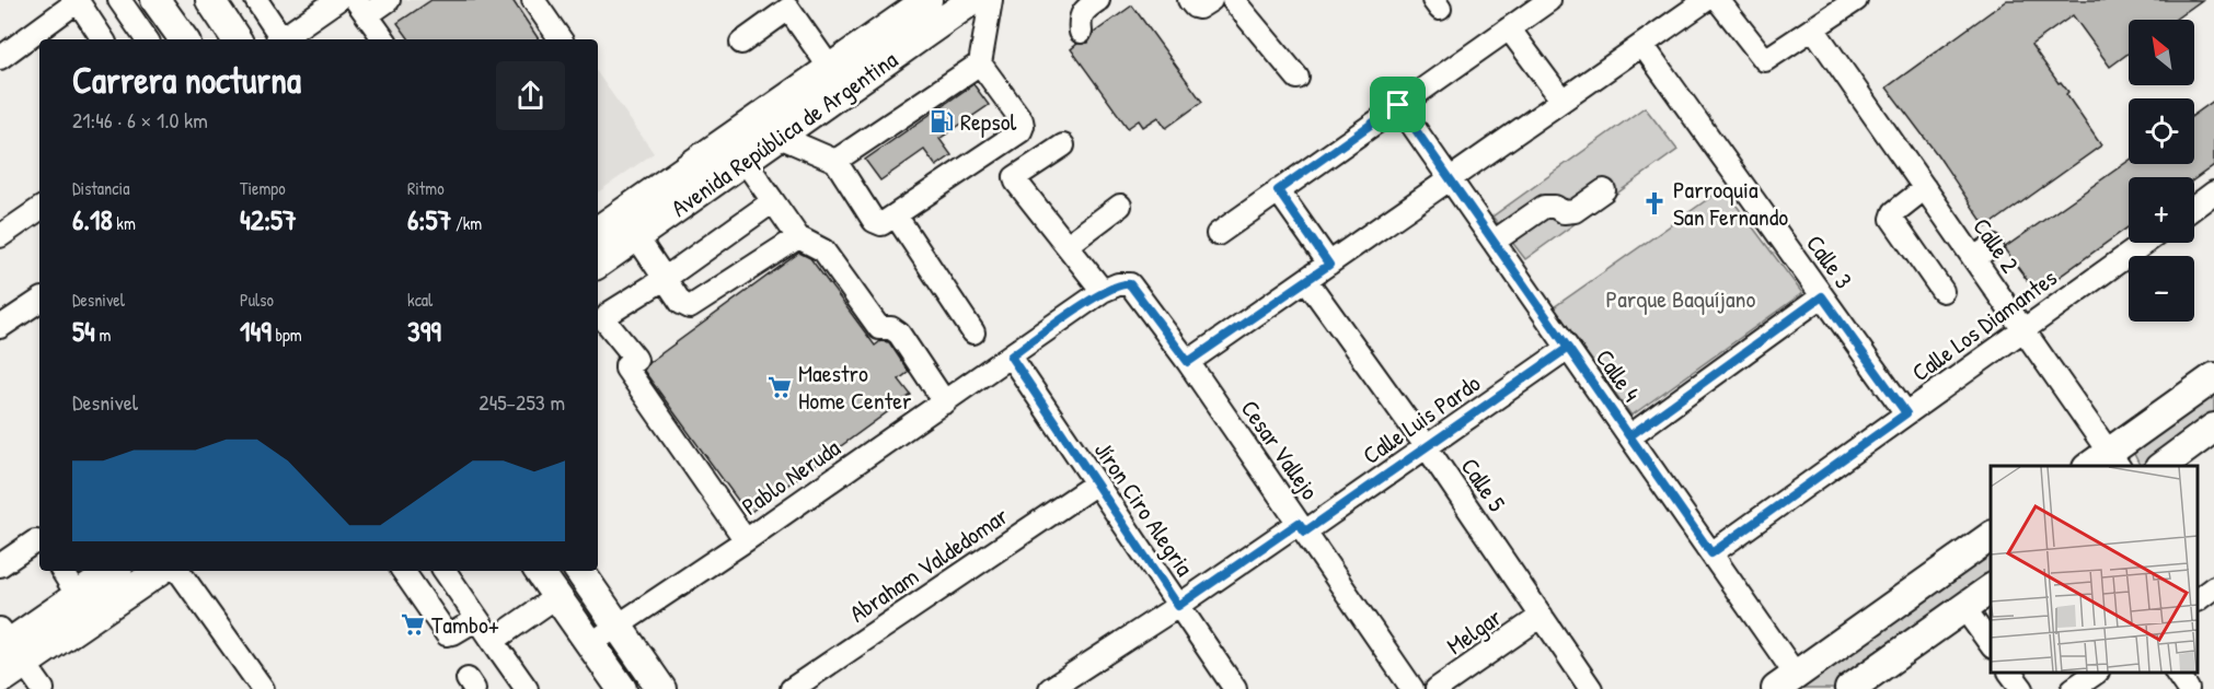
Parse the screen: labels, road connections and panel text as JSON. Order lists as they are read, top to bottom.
{
  "streets": {
    "main road": ["Avenida República de Argentina"],
    "street": [
      "Calle 2",
      "Calle 3",
      "Calle Los Diamantes",
      "Calle 4",
      "Calle Luis Pardo",
      "Cesar Vallejo",
      "Pablo Neruda",
      "Calle 5",
      "Jíron Ciro Alegria",
      "Abraham Valdedomar",
      "Melgar"
    ]
  },
  "crossings": [
    ["Calle 2", "Calle Los Diamantes"],
    ["Calle 3", "Calle Los Diamantes"],
    ["Calle Los Diamantes", "Calle 4"],
    ["Calle 4", "Calle Luis Pardo"],
    ["Calle Luis Pardo", "Cesar Vallejo"],
    ["Calle Luis Pardo", "Calle 5"],
    ["Calle Luis Pardo", "Jíron Ciro Alegria"],
    ["Cesar Vallejo", "Pablo Neruda"],
    ["Pablo Neruda", "Jíron Ciro Alegria"],
    ["Calle 5", "Melgar"],
    ["Jíron Ciro Alegria", "Abraham Valdedomar"]
  ],
  "parks": ["Parque Baquíjano"],
  "places": {
    "fuel station": ["Repsol"],
    "church": ["Parroquia San Fernando"],
    "supermarket": ["Maestro Home Center", "Tambo+"]
  },
  "north": "top left",
  "page": {
    "map_buttons": ["+", "−"],
    "heading": ["Carrera nocturna", "21:46 · 6 × 1.0 km"],
    "stats": [
      ["Distancia", "6.18 km"],
      ["Tiempo", "42:57"],
      ["Ritmo", "6:57 /km"],
      ["Desnivel", "54 m"],
      ["Pulso", "149 bpm"],
      ["kcal", "399"]
    ],
    "chart": ["Desnivel", "245–253 m"]
  }
}
